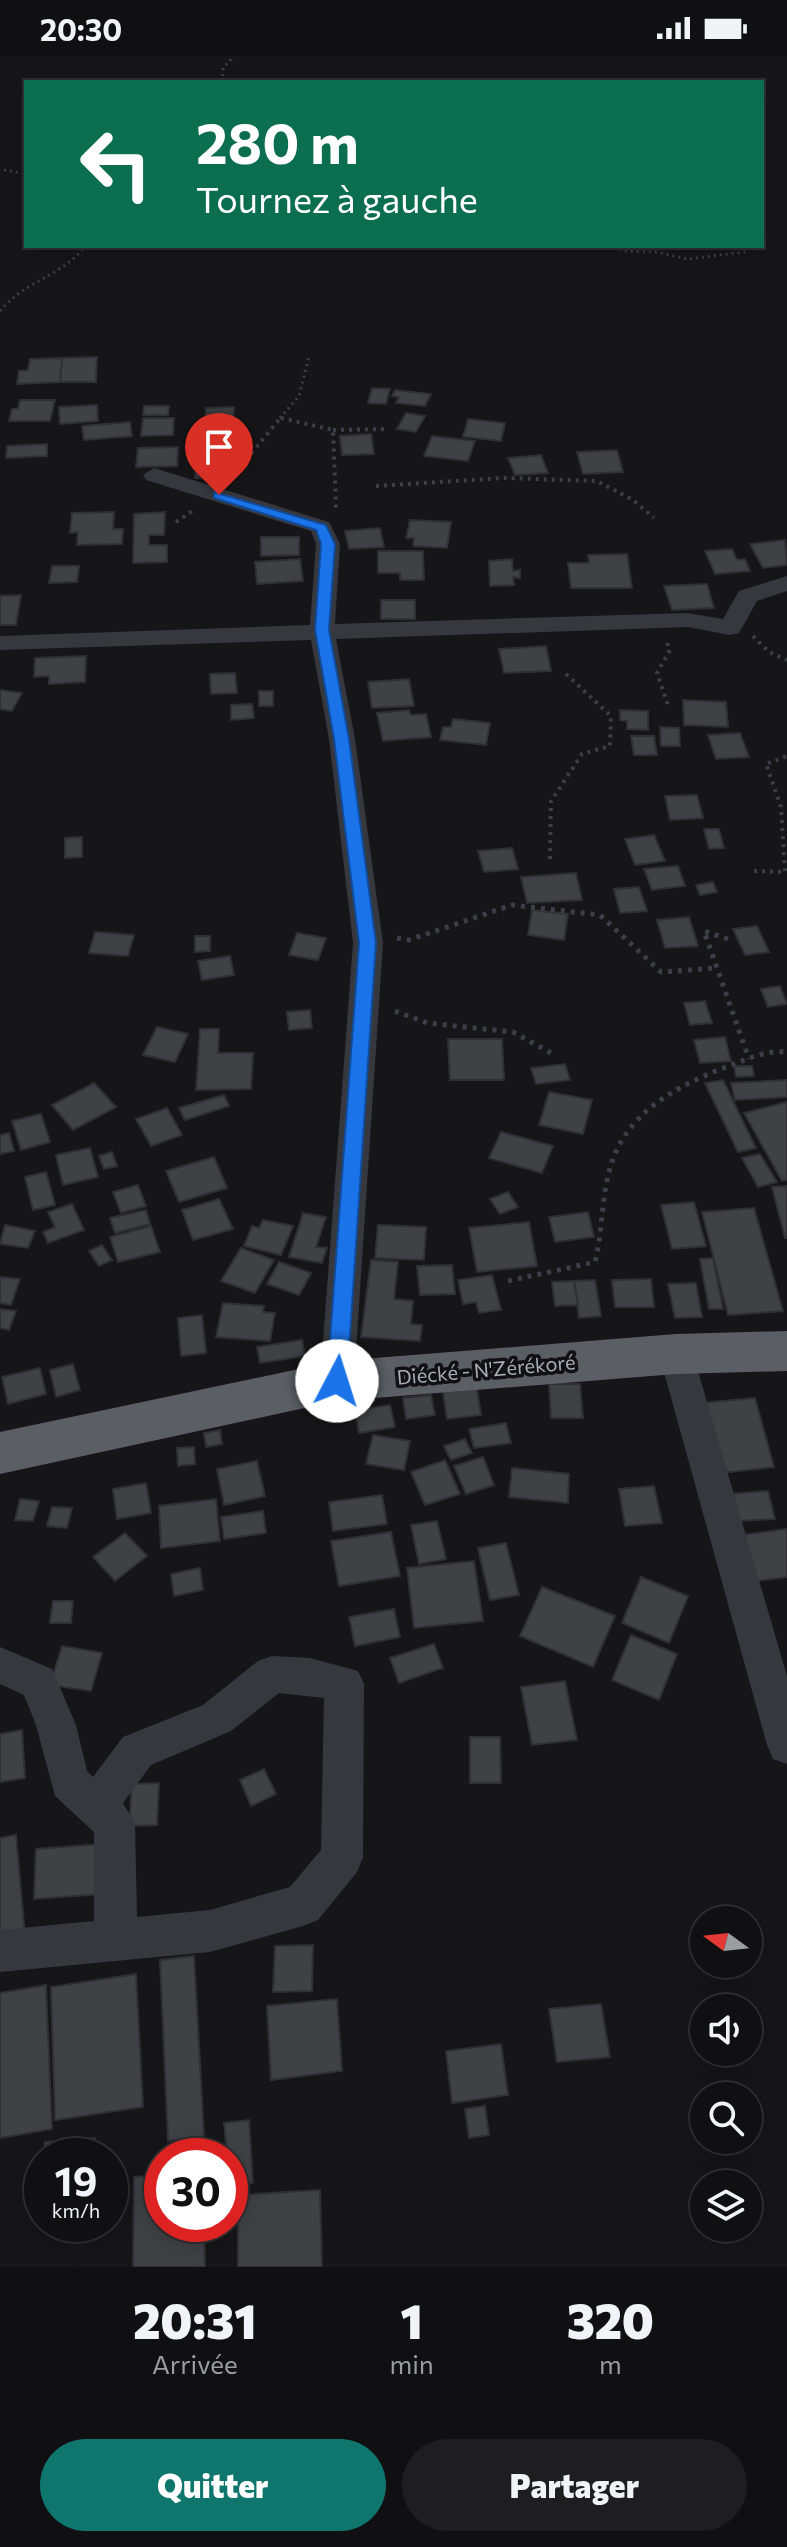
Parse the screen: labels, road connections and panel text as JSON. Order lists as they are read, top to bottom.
{
  "streets": {
    "highway": ["Diécké - N'Zérékoré"]
  },
  "north": "left",
  "page": {
    "status": "20:30",
    "turn": ["280 m", "Tournez à gauche"],
    "speed": "19 km/h",
    "limit": "30",
    "eta": [
      "20:31",
      "Arrivée",
      "1",
      "min",
      "320",
      "m"
    ],
    "buttons": ["Quitter", "Partager"]
  }
}
